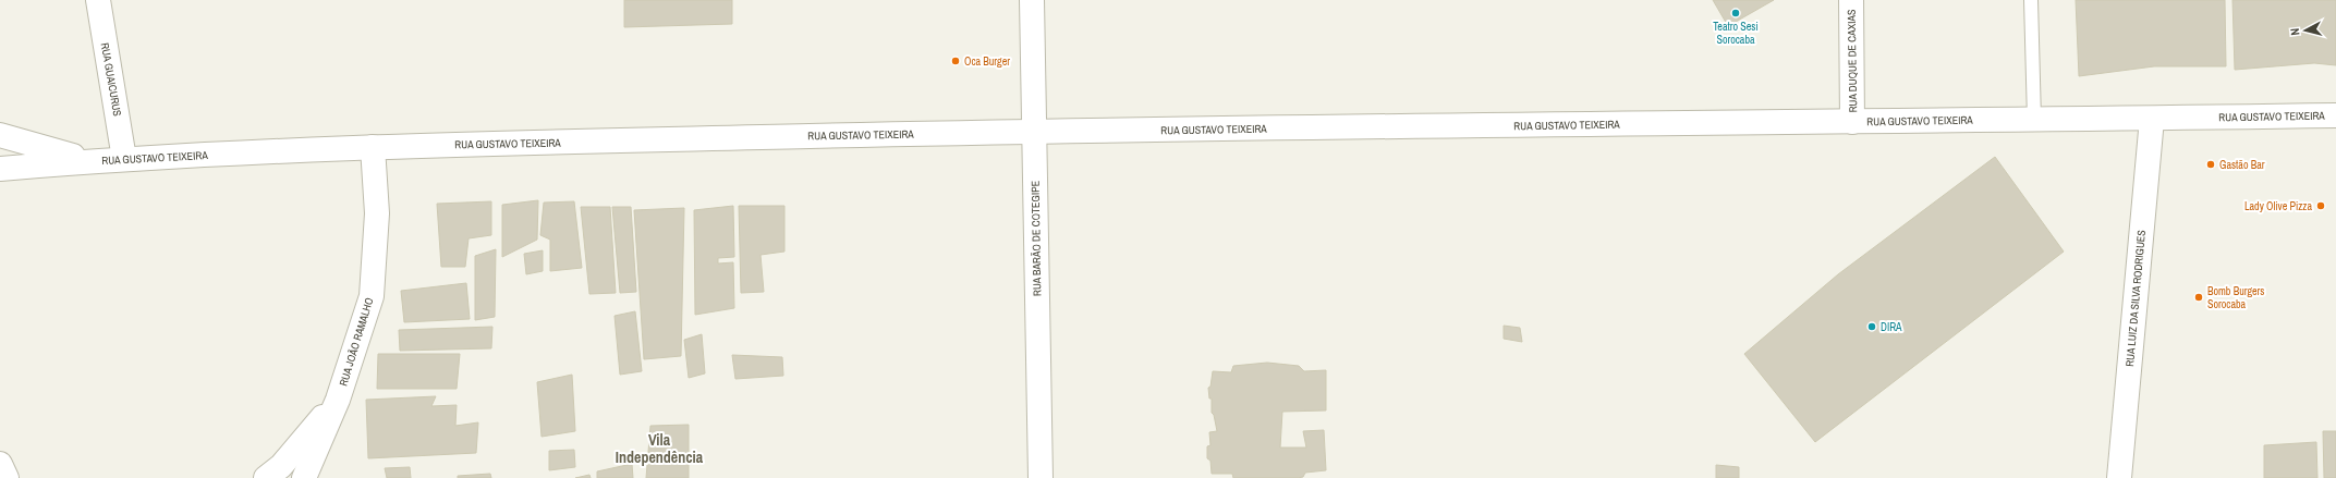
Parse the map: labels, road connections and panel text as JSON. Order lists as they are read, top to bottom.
{
  "streets": {
    "street": [
      "RUA DUQUE DE CAXIAS",
      "RUA GUAICURUS",
      "RUA GUSTAVO TEIXEIRA",
      "RUA BARÃO DE COTEGIPE",
      "RUA LUIZ DA SILVA RODRIGUES",
      "RUA JOÃO RAMALHO"
    ]
  },
  "crossings": [
    ["RUA DUQUE DE CAXIAS", "RUA GUSTAVO TEIXEIRA"],
    ["RUA GUAICURUS", "RUA GUSTAVO TEIXEIRA"],
    ["RUA GUSTAVO TEIXEIRA", "RUA BARÃO DE COTEGIPE"],
    ["RUA GUSTAVO TEIXEIRA", "RUA LUIZ DA SILVA RODRIGUES"],
    ["RUA GUSTAVO TEIXEIRA", "RUA JOÃO RAMALHO"]
  ],
  "districts": ["Vila Independência"],
  "places": [
    "Teatro Sesi Sorocaba",
    "Oca Burger",
    "Gastão Bar",
    "Lady Olive Pizza",
    "Bomb Burgers Sorocaba",
    "DIRA"
  ],
  "north": "left"
}
